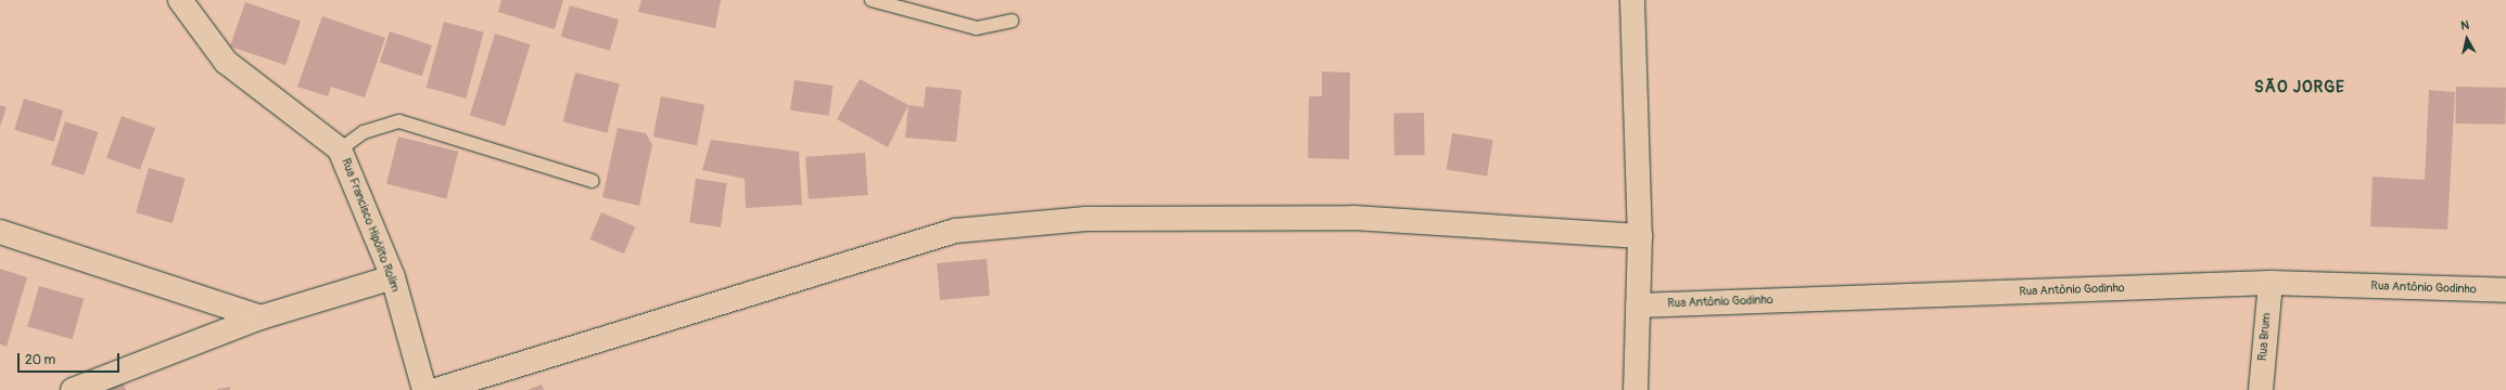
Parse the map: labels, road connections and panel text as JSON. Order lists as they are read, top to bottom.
{
  "streets": {
    "street": ["Rua Francisco Hipólito Rolim", "Rua Antônio Godinho", "Rua Brum"]
  },
  "crossings": [
    ["Rua Antônio Godinho", "Rua Brum"]
  ],
  "districts": ["SÃO JORGE"],
  "scale_bar": "20 m",
  "north": "top"
}
